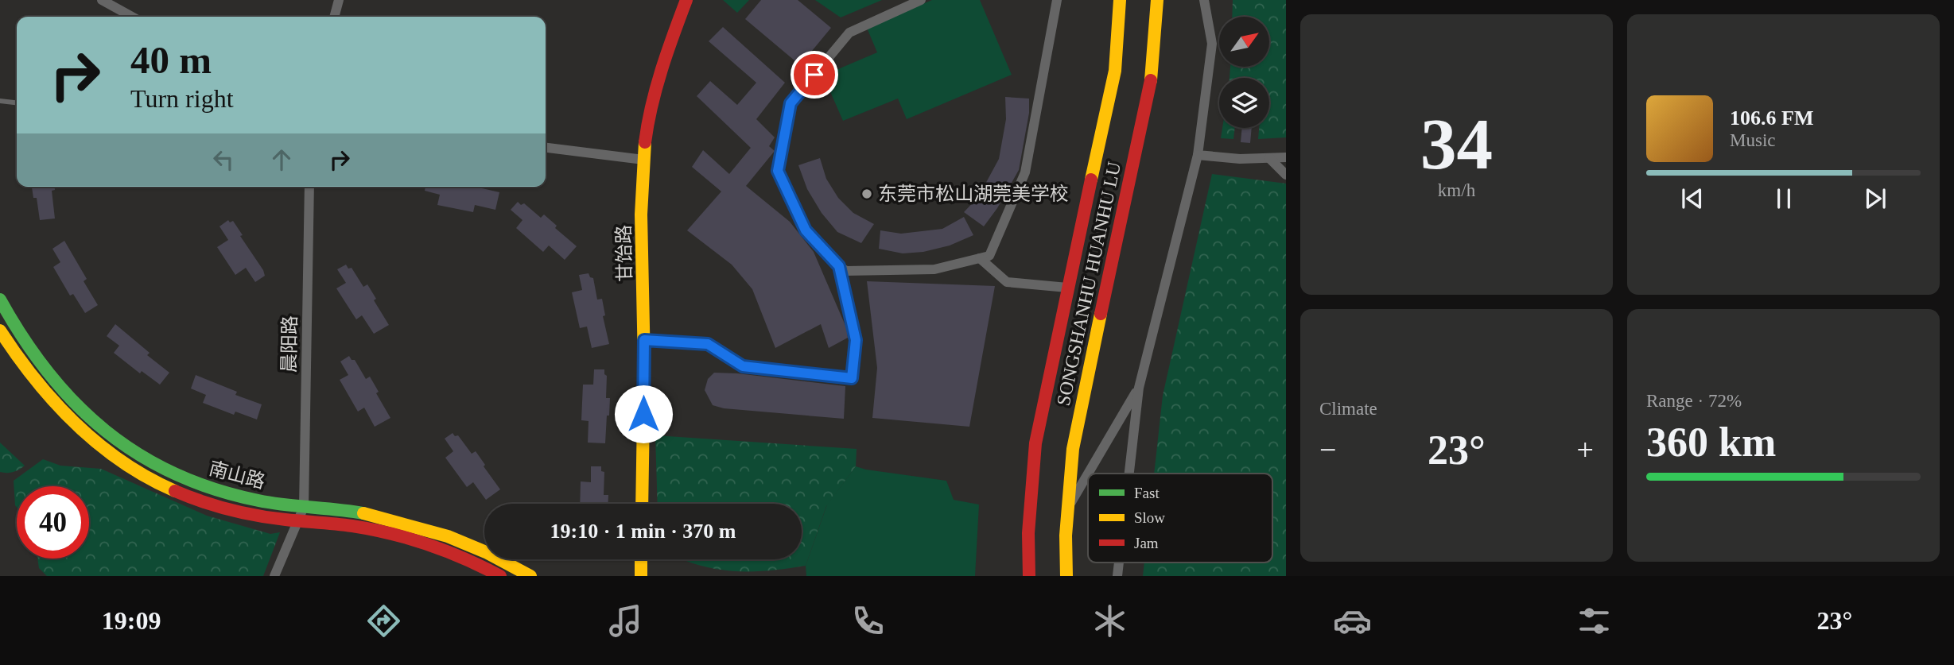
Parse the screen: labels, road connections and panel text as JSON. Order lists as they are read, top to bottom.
{
  "streets": {
    "main road": ["甘饴路", "SONGSHANHU HUANHU LU", "南山路"],
    "street": ["晨阳路"]
  },
  "crossings": [
    ["晨阳路", "南山路"]
  ],
  "places": ["东莞市松山湖莞美学校"],
  "legend": ["Fast", "Slow", "Jam"],
  "north": "top right",
  "page": {
    "tile": [
      ["34", "km/h"],
      "Climate",
      ["Range · 72%", "360 km"]
    ],
    "turn": ["40 m", "Turn right"],
    "song": ["106.6 FM", "Music"],
    "heat": ["−", "23°", "+"],
    "limit": "40",
    "trip": "19:10 · 1 min · 370 m",
    "tabs": ["19:09", "23°"]
  }
}
